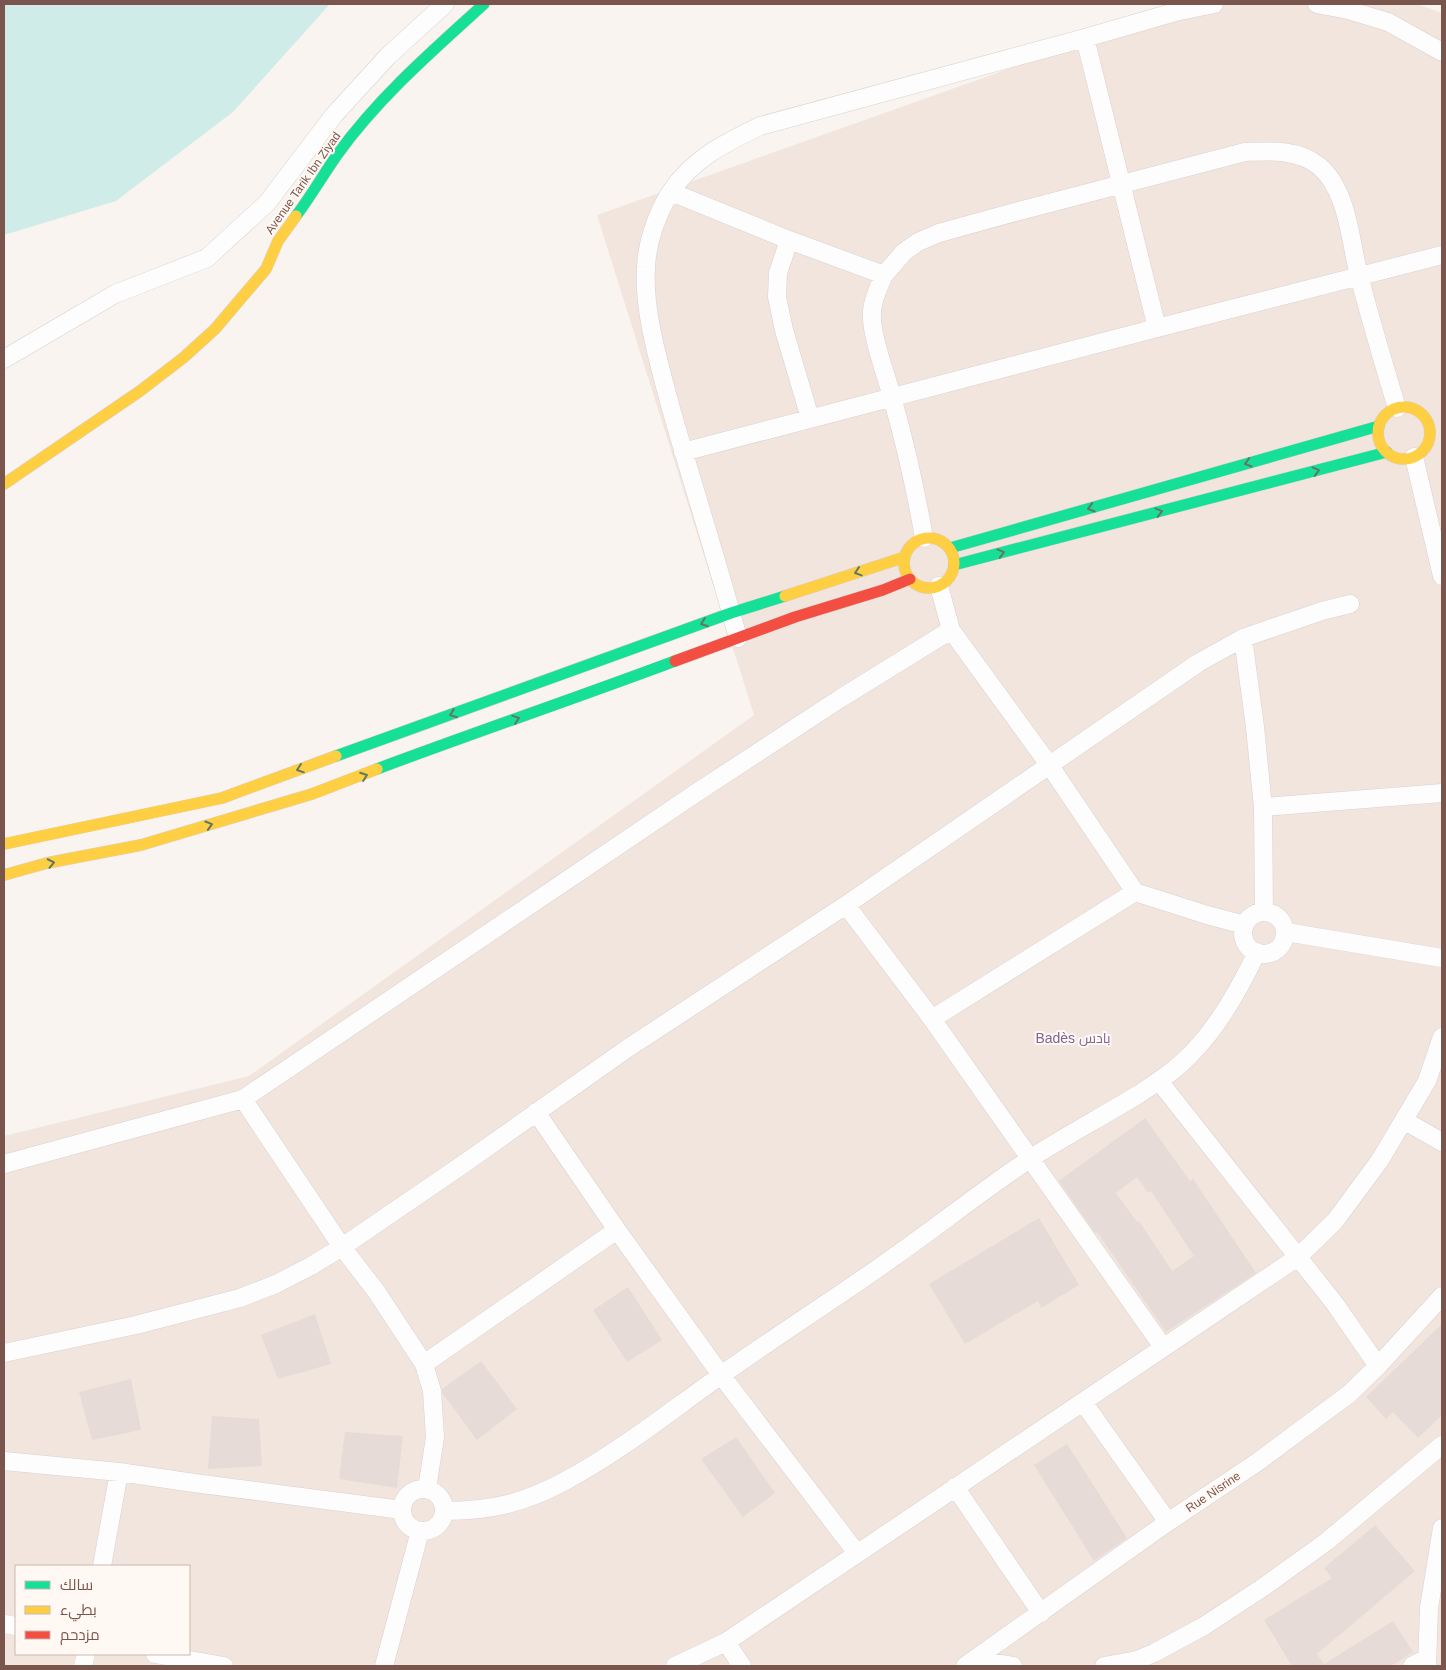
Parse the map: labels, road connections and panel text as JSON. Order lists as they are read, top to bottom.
{
  "streets": {
    "street": ["Avenue Tarik Ibn Ziyad", "Rue Nisrine"]
  },
  "districts": ["Badès بادس"],
  "legend": ["سالك", "بطيء", "مزدحم"]
}
